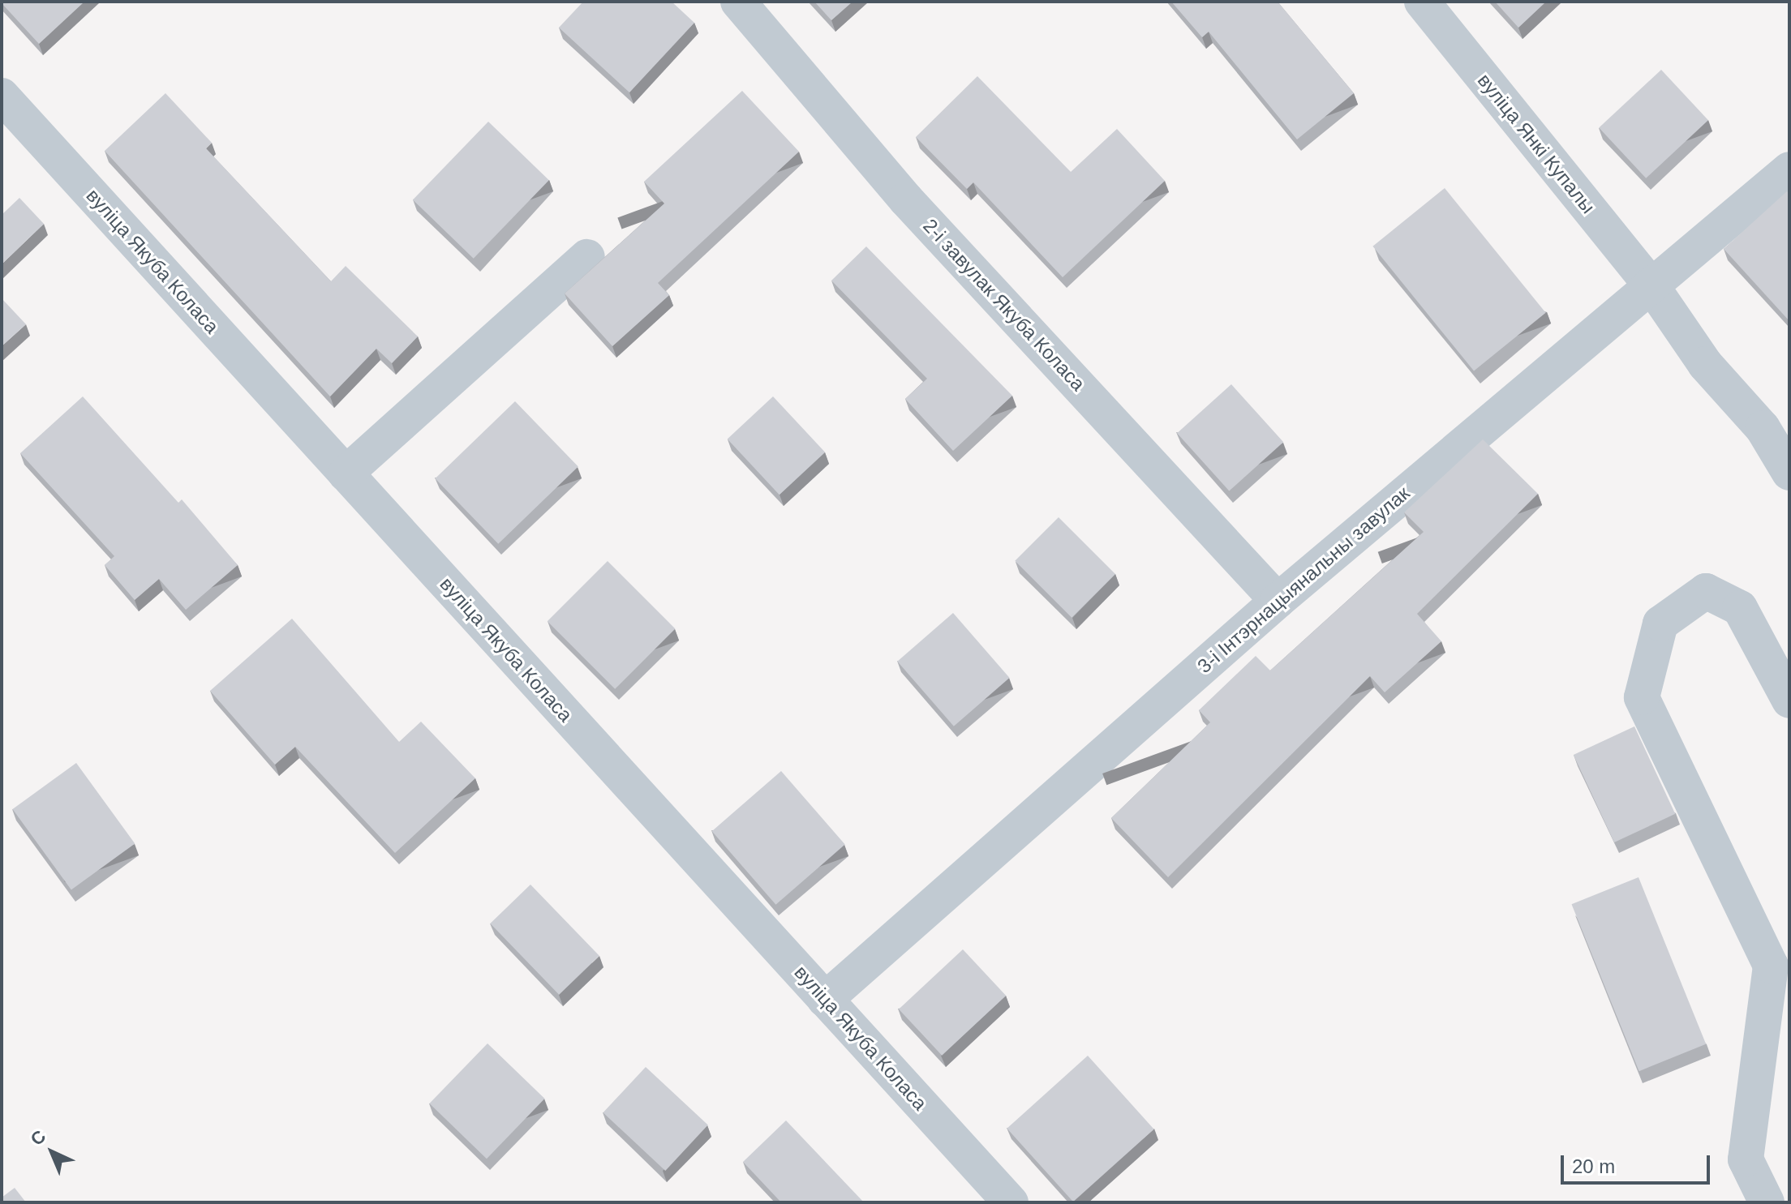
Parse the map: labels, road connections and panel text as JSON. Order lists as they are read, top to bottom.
{
  "streets": {
    "street": [
      "вуліца Янкі Купалы",
      "вуліца Якуба Коласа",
      "2-і завулак Якуба Коласа",
      "3-і Інтэрнацыянальны завулак"
    ]
  },
  "crossings": [
    ["вуліца Янкі Купалы", "3-і Інтэрнацыянальны завулак"],
    ["вуліца Якуба Коласа", "3-і Інтэрнацыянальны завулак"],
    ["2-і завулак Якуба Коласа", "3-і Інтэрнацыянальны завулак"]
  ],
  "scale_bar": "20 m",
  "north": "top left"
}
